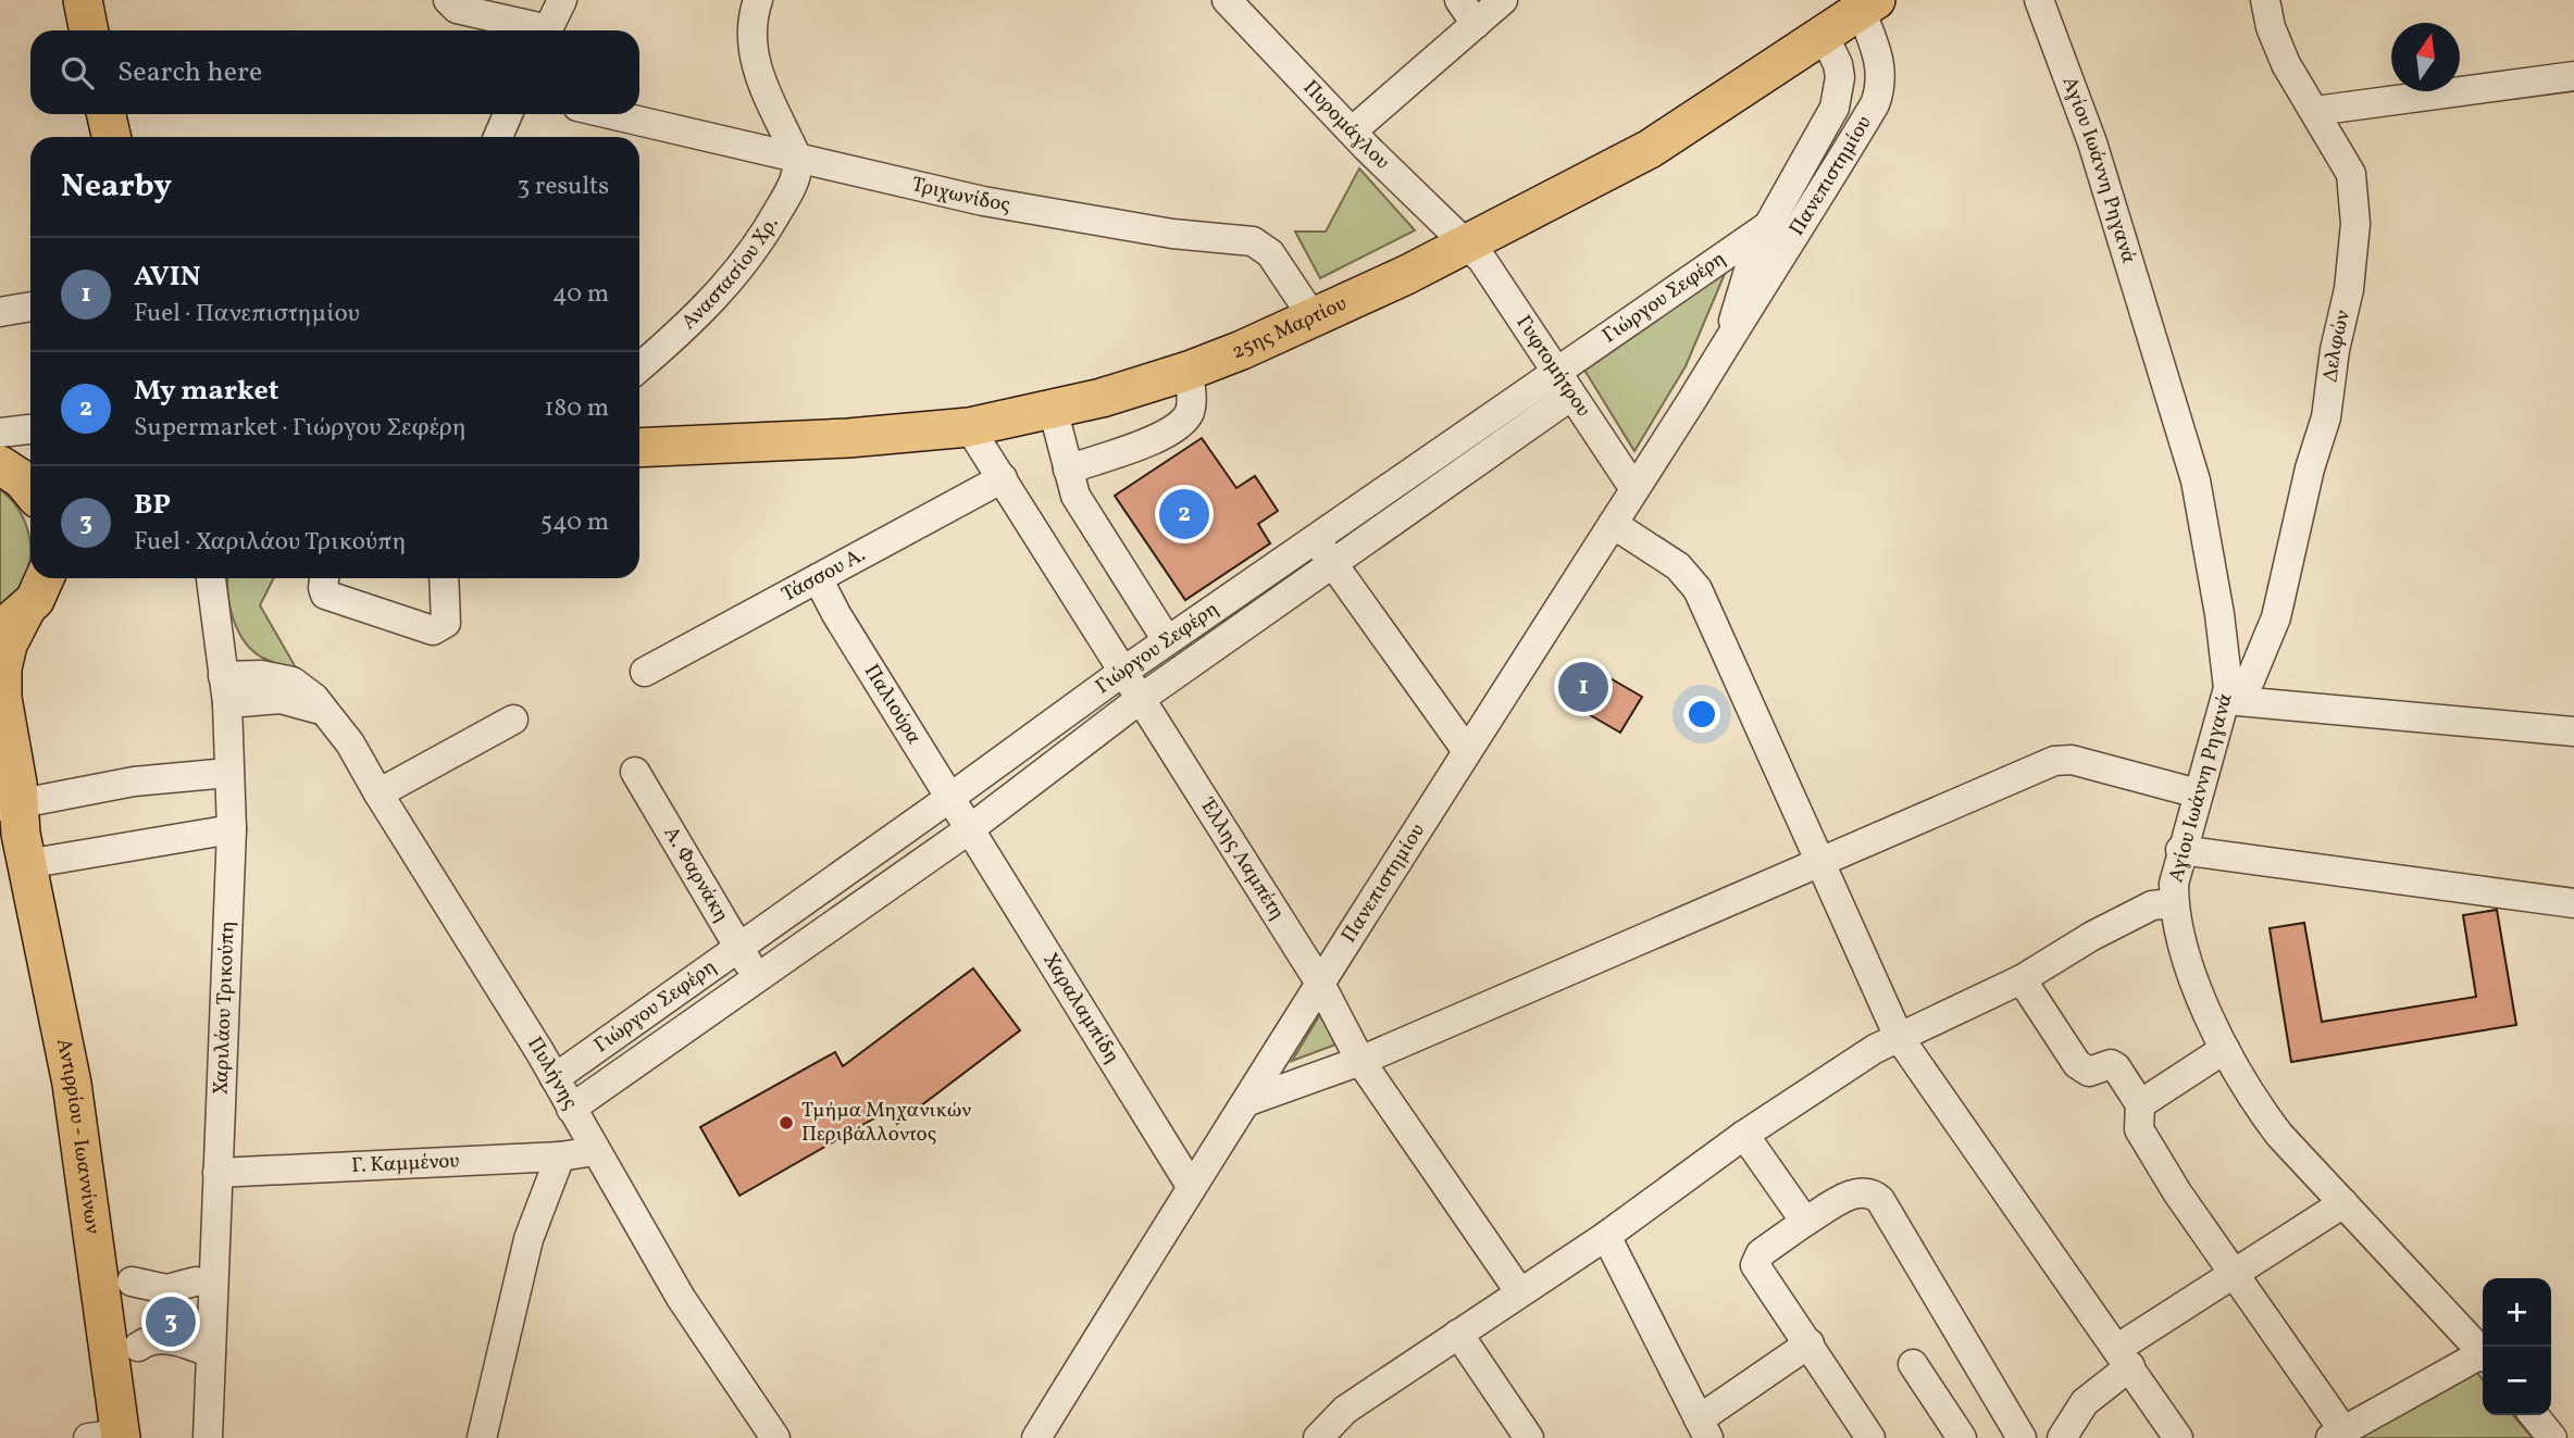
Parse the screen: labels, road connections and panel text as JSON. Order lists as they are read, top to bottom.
{
  "streets": {
    "main road": ["25ης Μαρτίου", "Αντιρρίου - Ιωαννίνων"],
    "street": [
      "Πυρομάγλου",
      "Αγίου Ιωάννη Ρηγανά",
      "Πανεπιστημίου",
      "Τριχωνίδος",
      "Αναστασίου Χρ.",
      "Γιώργου Σεφέρη",
      "Δελφών",
      "Γυφτομήτρου",
      "Τάσσου Α.",
      "Παλιούρα",
      "Έλλης Λαμπέτη",
      "Α. Φαρνάκη",
      "Χαριλάου Τρικούπη",
      "Χαραλαμπίδη",
      "Πυλήνης",
      "Γ. Καμμένου"
    ]
  },
  "crossings": [
    ["Πυρομάγλου", "25ης Μαρτίου"],
    ["Πυρομάγλου", "Γυφτομήτρου"],
    ["Αγίου Ιωάννη Ρηγανά", "Δελφών"],
    ["Πανεπιστημίου", "Γιώργου Σεφέρη"],
    ["Πανεπιστημίου", "25ης Μαρτίου"],
    ["Πανεπιστημίου", "Γυφτομήτρου"],
    ["Πανεπιστημίου", "Έλλης Λαμπέτη"],
    ["Πανεπιστημίου", "Χαραλαμπίδη"],
    ["Τριχωνίδος", "Αναστασίου Χρ."],
    ["Τριχωνίδος", "25ης Μαρτίου"],
    ["Γιώργου Σεφέρη", "Γυφτομήτρου"],
    ["Γιώργου Σεφέρη", "Παλιούρα"],
    ["Γιώργου Σεφέρη", "Έλλης Λαμπέτη"],
    ["Γιώργου Σεφέρη", "Α. Φαρνάκη"],
    ["Γιώργου Σεφέρη", "Χαραλαμπίδη"],
    ["Γιώργου Σεφέρη", "Πυλήνης"],
    ["25ης Μαρτίου", "Γυφτομήτρου"],
    ["25ης Μαρτίου", "Έλλης Λαμπέτη"],
    ["Τάσσου Α.", "Παλιούρα"],
    ["Τάσσου Α.", "Έλλης Λαμπέτη"],
    ["Παλιούρα", "Χαραλαμπίδη"],
    ["Χαριλάου Τρικούπη", "Πυλήνης"],
    ["Χαριλάου Τρικούπη", "Γ. Καμμένου"],
    ["Πυλήνης", "Γ. Καμμένου"]
  ],
  "places": ["Τμήμα Μηχανικών Περιβάλλοντος"],
  "north": "top",
  "page": {
    "search": "Search here",
    "heading": ["Nearby", "3 results"],
    "list": [
      {
        "mark": "1",
        "name": "AVIN",
        "note": "Fuel · Πανεπιστημίου",
        "value": "40 m"
      },
      {
        "mark": "2",
        "name": "My market",
        "note": "Supermarket · Γιώργου Σεφέρη",
        "value": "180 m"
      },
      {
        "mark": "3",
        "name": "BP",
        "note": "Fuel · Χαριλάου Τρικούπη",
        "value": "540 m"
      }
    ],
    "pins": ["2", "1", "3"],
    "map_buttons": ["+", "−"]
  }
}
